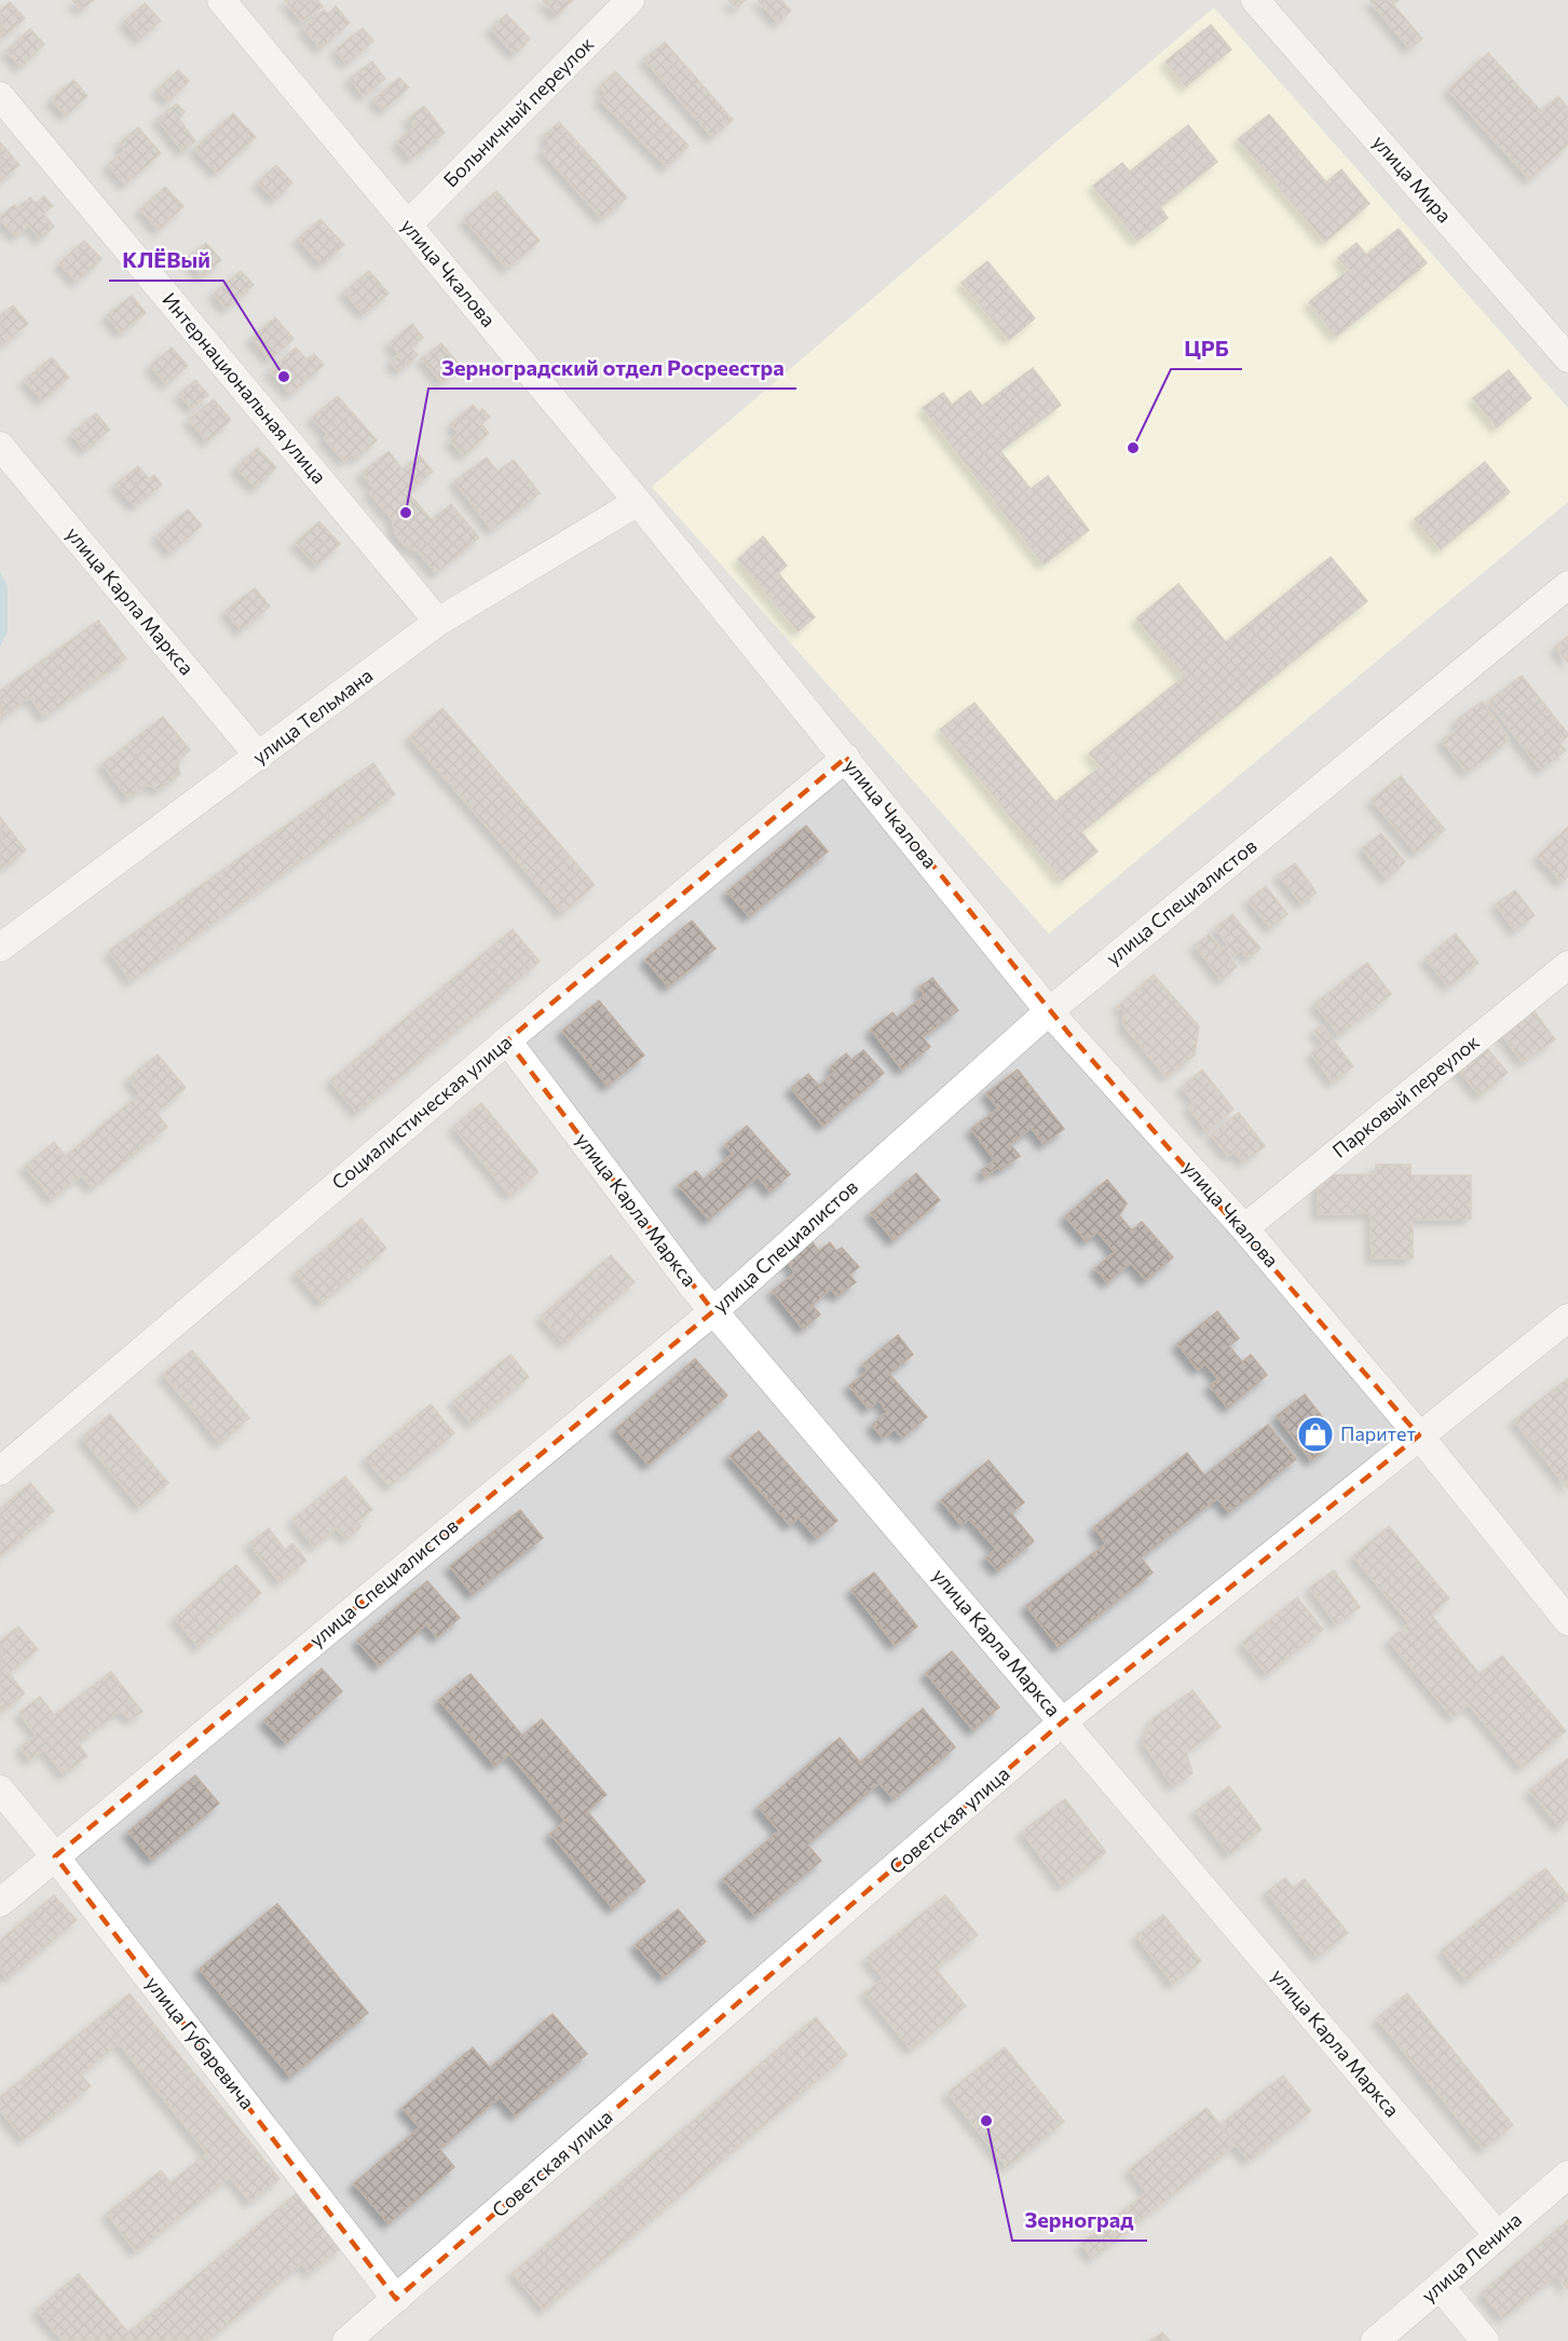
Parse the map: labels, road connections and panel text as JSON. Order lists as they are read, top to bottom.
{
  "streets": {
    "street": [
      "Больничный переулок",
      "улица Мира",
      "улица Чкалова",
      "Интернациональная улица",
      "улица Карла Маркса",
      "улица Тельмана",
      "улица Специалистов",
      "Парковый переулок",
      "Социалистическая улица",
      "Советская улица",
      "улица Губаревича",
      "улица Ленина"
    ]
  },
  "crossings": [
    ["Больничный переулок", "улица Чкалова"],
    ["улица Чкалова", "улица Тельмана"],
    ["улица Чкалова", "улица Специалистов"],
    ["улица Чкалова", "Парковый переулок"],
    ["улица Чкалова", "Социалистическая улица"],
    ["улица Чкалова", "Советская улица"],
    ["Интернациональная улица", "улица Тельмана"],
    ["улица Карла Маркса", "улица Тельмана"],
    ["улица Карла Маркса", "улица Специалистов"],
    ["улица Карла Маркса", "Социалистическая улица"],
    ["улица Карла Маркса", "Советская улица"],
    ["улица Карла Маркса", "улица Ленина"],
    ["улица Специалистов", "улица Губаревича"],
    ["Советская улица", "улица Губаревича"]
  ],
  "places": {
    "other": [
      "КЛЁВый",
      "ЦРБ",
      "Зерноградский отдел Росреестра",
      "Зерноград"
    ],
    "shop": ["Паритет"]
  }
}
